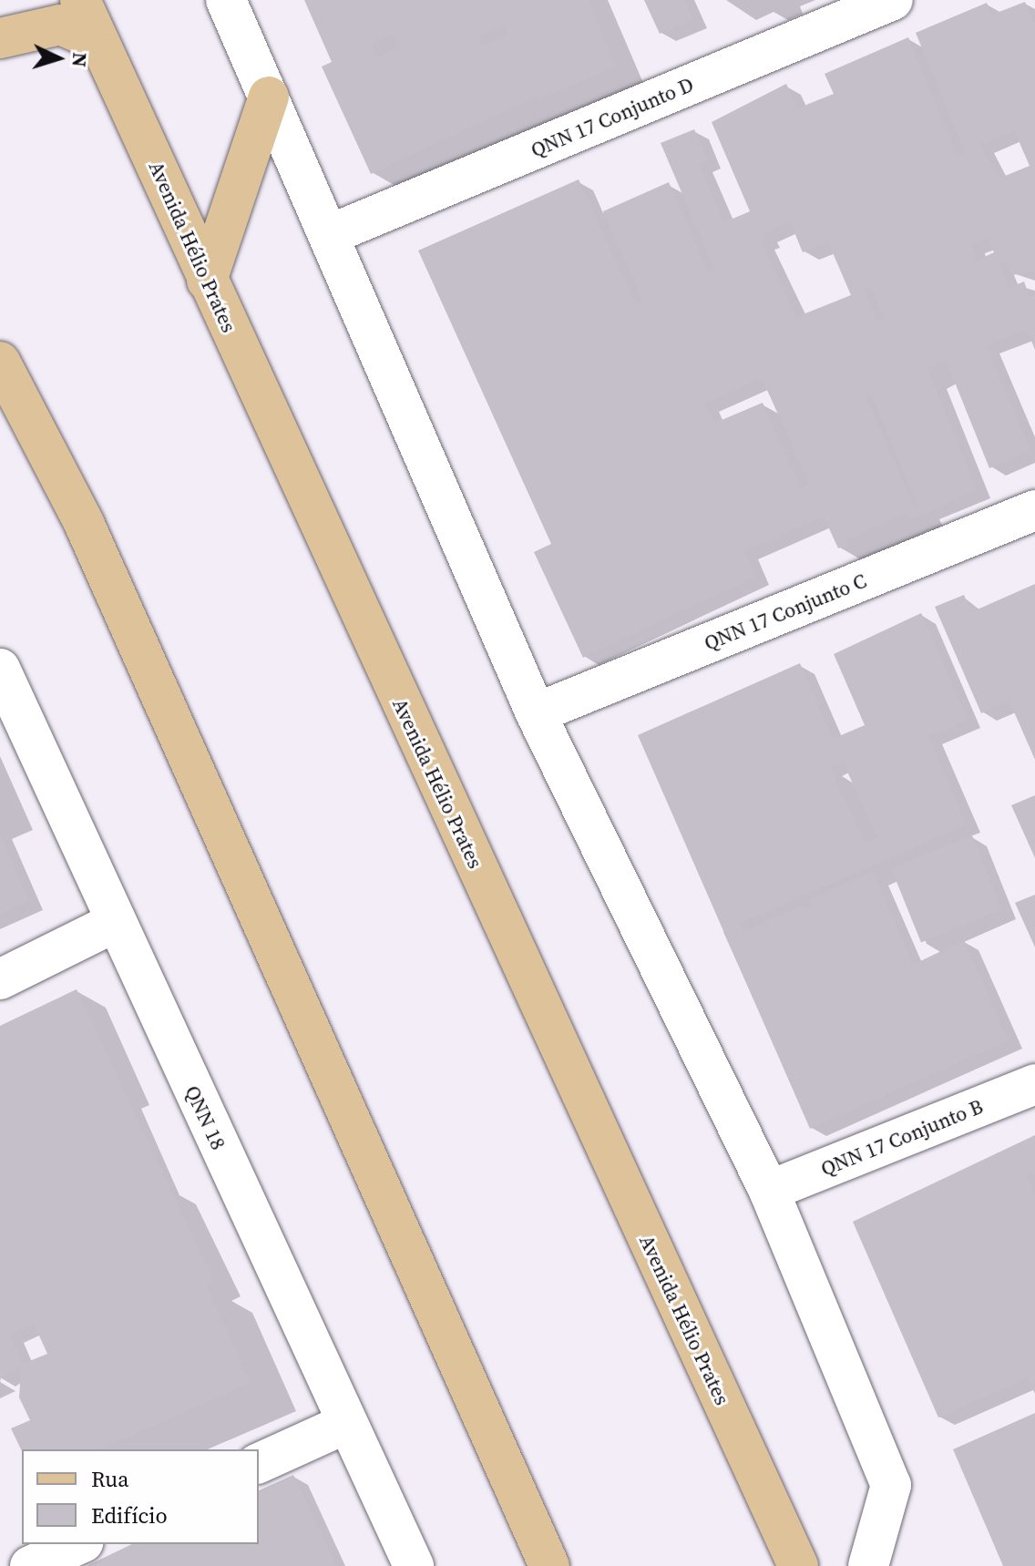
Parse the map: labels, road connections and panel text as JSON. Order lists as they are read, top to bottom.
{
  "streets": {
    "main road": ["Avenida Hélio Prates"],
    "street": [
      "QNN 17 Conjunto D",
      "QNN 17 Conjunto C",
      "QNN 18",
      "QNN 17 Conjunto B"
    ]
  },
  "legend": ["Rua", "Edifício"],
  "north": "right"
}
